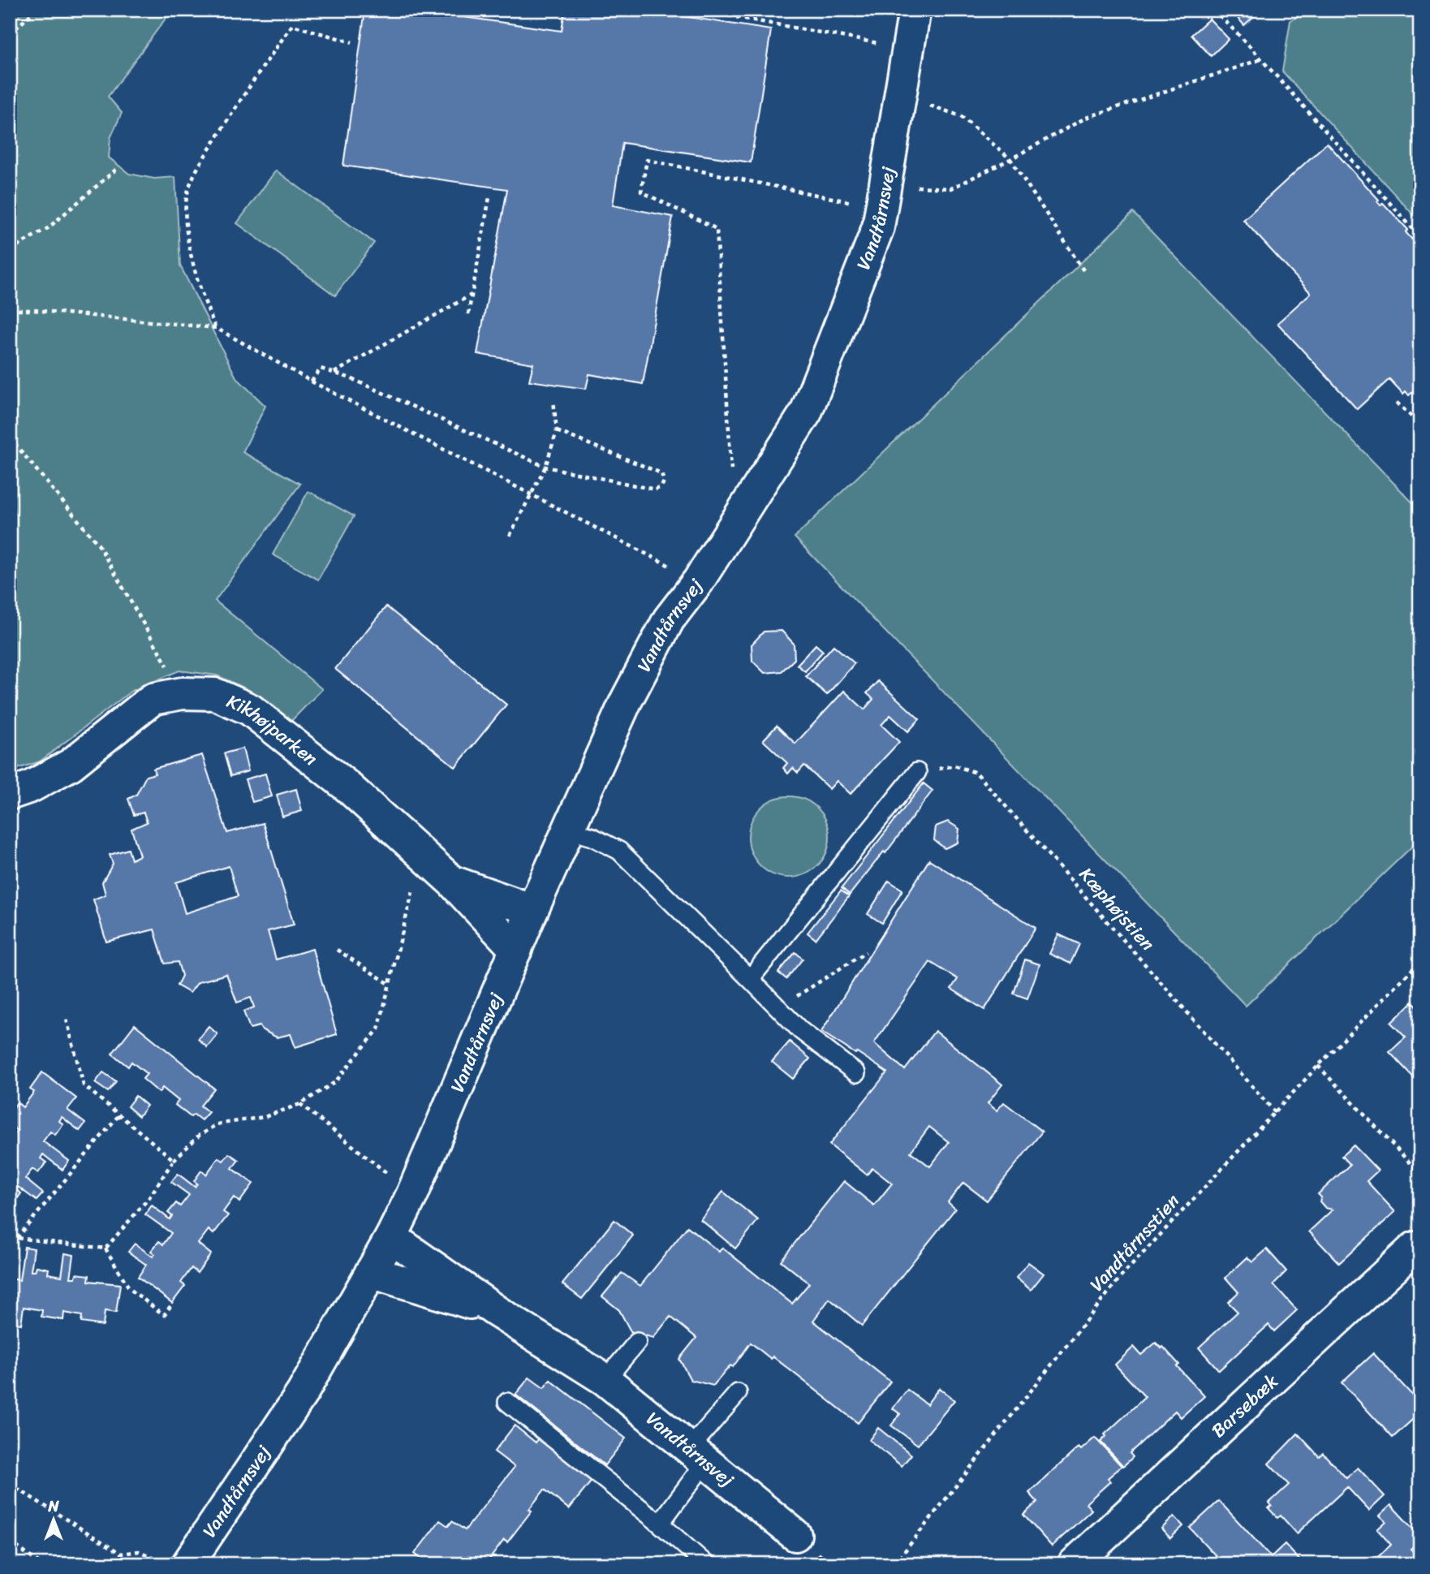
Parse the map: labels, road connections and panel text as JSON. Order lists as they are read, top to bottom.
{
  "streets": {
    "street": ["Vandtårnsvej", "Kikhøjparken", "Barsebæk"],
    "path": ["Kæphøjstien", "Vandtårnsstien"]
  },
  "crossings": [
    ["Vandtårnsvej", "Kikhøjparken"],
    ["Kæphøjstien", "Vandtårnsstien"]
  ],
  "north": "top"
}
